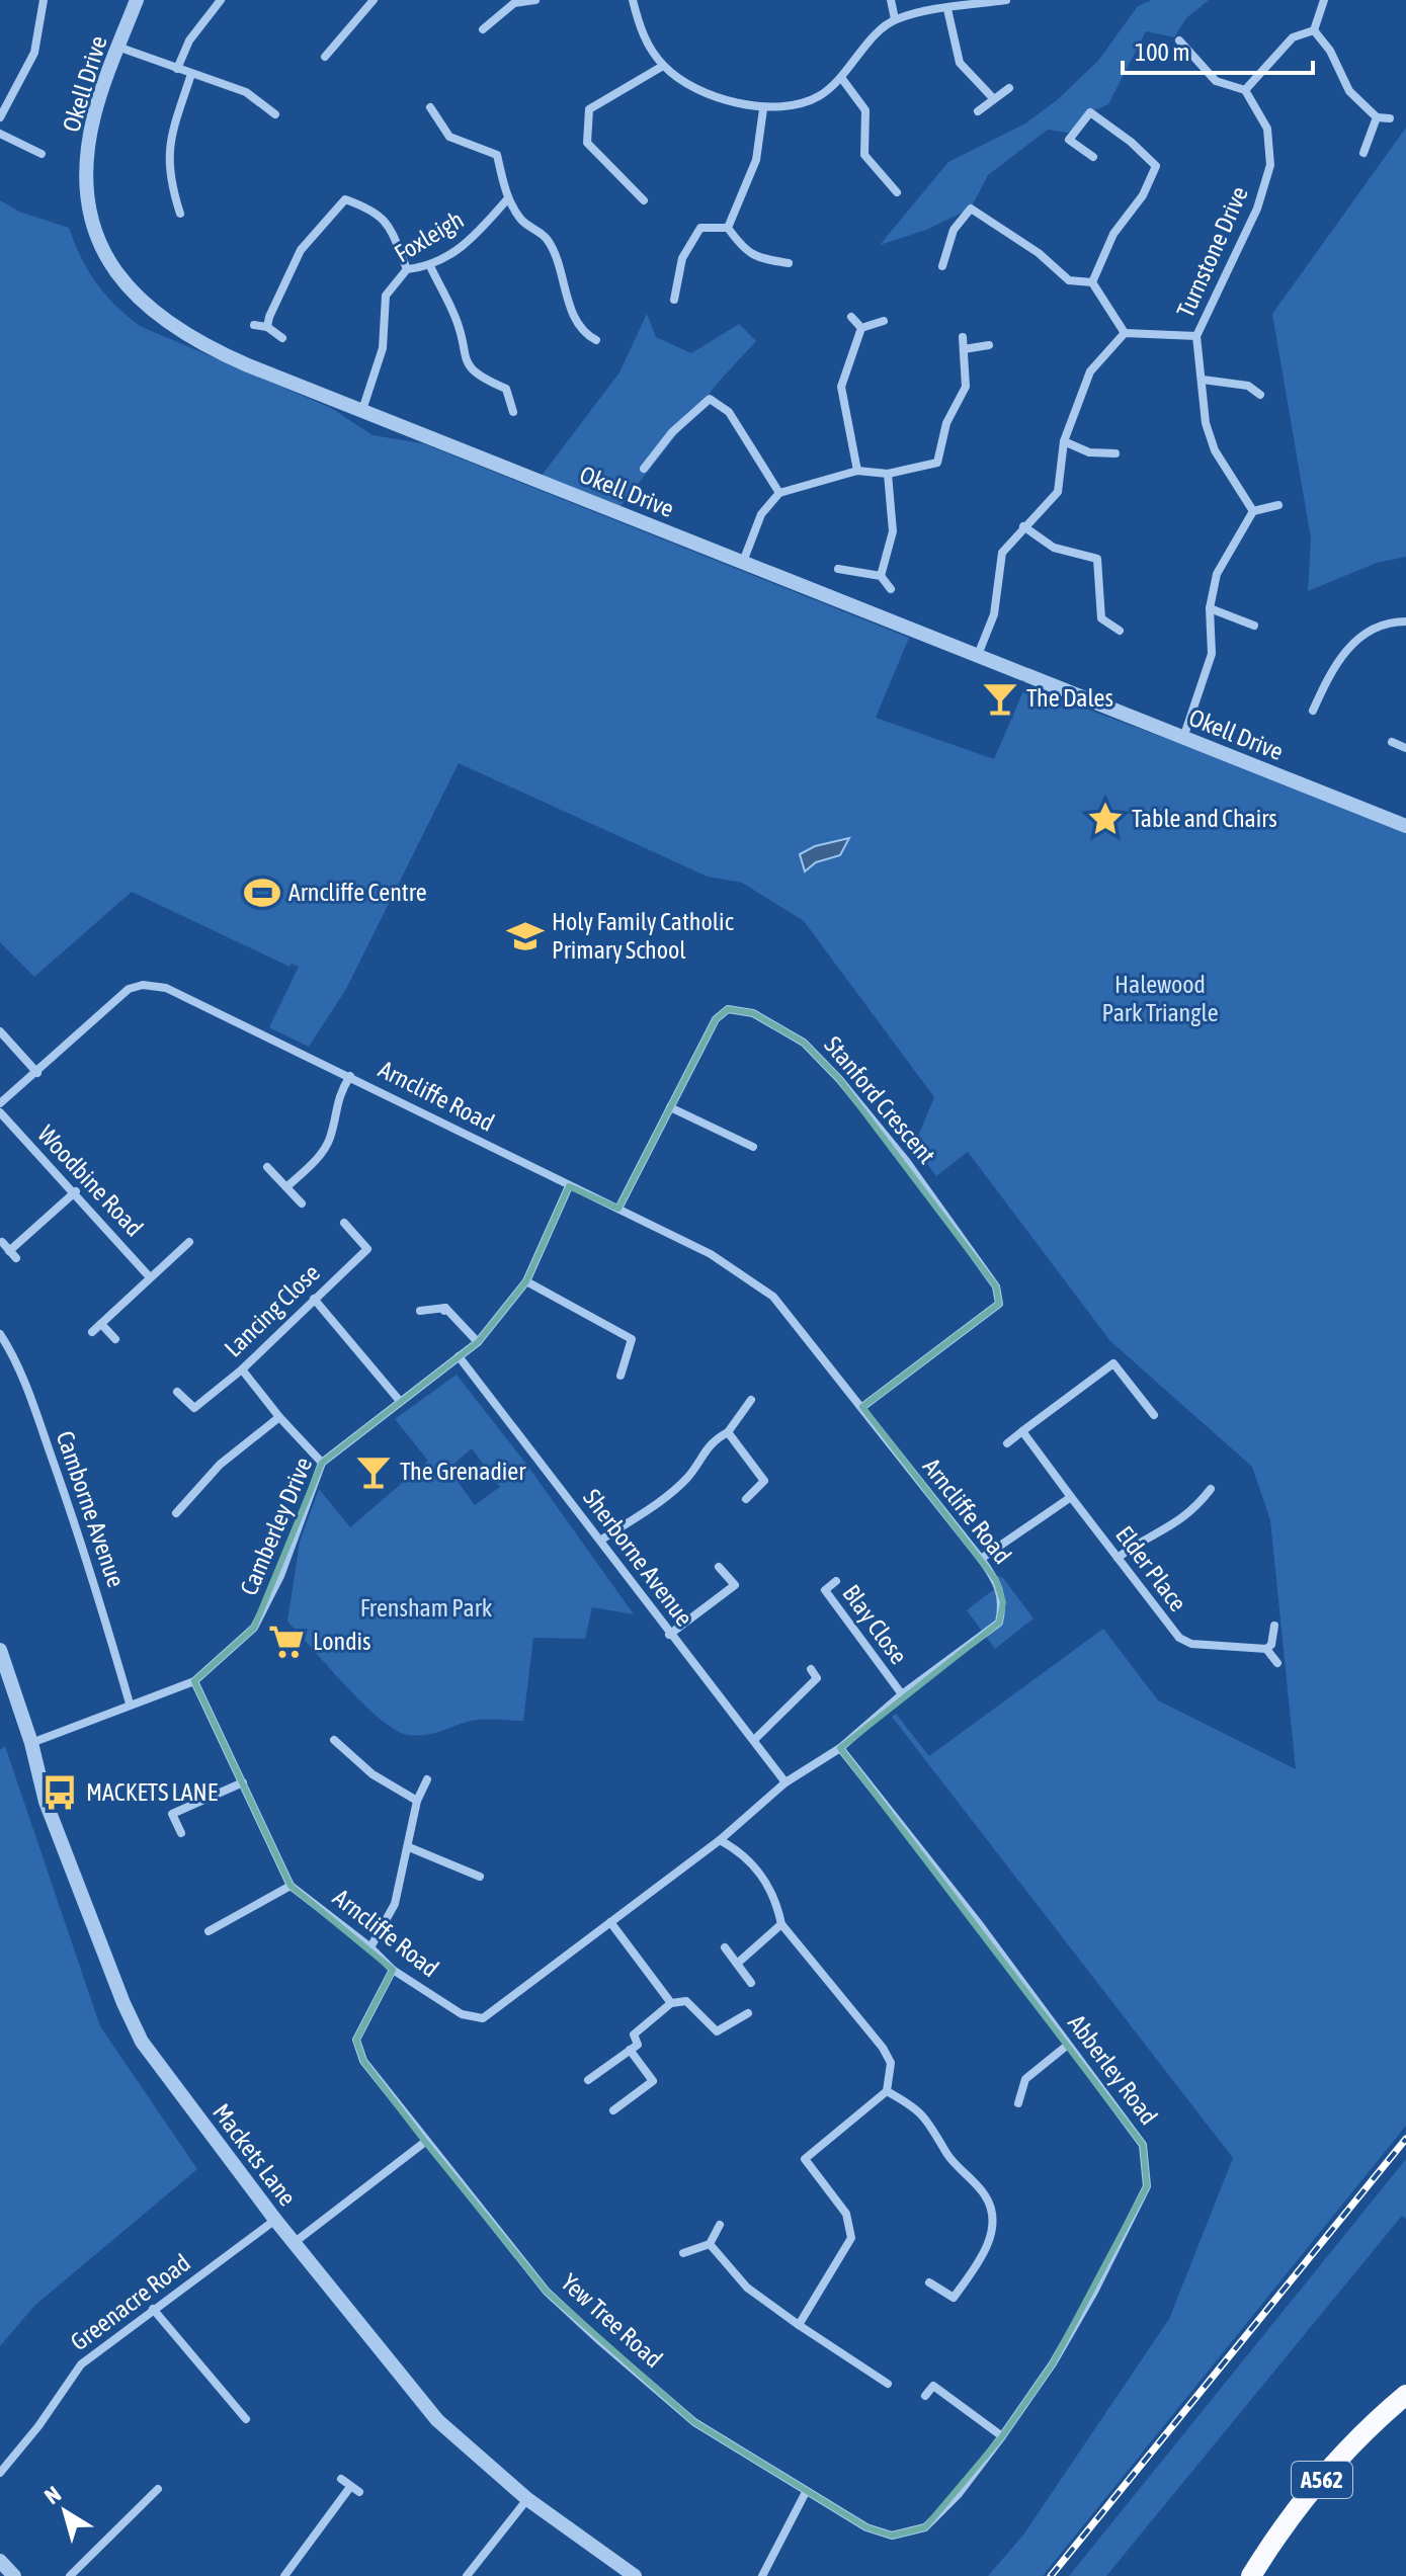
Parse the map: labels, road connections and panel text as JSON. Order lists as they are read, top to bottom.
{
  "streets": {
    "highway": ["A562"],
    "street": [
      "Okell Drive",
      "Foxleigh",
      "Turnstone Drive",
      "Arncliffe Road",
      "Stanford Crescent",
      "Woodbine Road",
      "Lancing Close",
      "Camborne Avenue",
      "Camberley Drive",
      "Sherborne Avenue",
      "Elder Place",
      "Blay Close",
      "Abberley Road",
      "Mackets Lane",
      "Greenacre Road",
      "Yew Tree Road"
    ]
  },
  "crossings": [
    ["Okell Drive", "Foxleigh"],
    ["Arncliffe Road", "Stanford Crescent"],
    ["Arncliffe Road", "Camberley Drive"],
    ["Arncliffe Road", "Sherborne Avenue"],
    ["Arncliffe Road", "Blay Close"],
    ["Arncliffe Road", "Abberley Road"],
    ["Arncliffe Road", "Yew Tree Road"],
    ["Camborne Avenue", "Camberley Drive"],
    ["Camberley Drive", "Sherborne Avenue"],
    ["Camberley Drive", "Mackets Lane"],
    ["Abberley Road", "Yew Tree Road"],
    ["Mackets Lane", "Greenacre Road"]
  ],
  "parks": ["Halewood Park Triangle", "Frensham Park"],
  "places": {
    "bar": ["The Dales", "The Grenadier"],
    "place": ["Table and Chairs"],
    "sports": ["Arncliffe Centre"],
    "school or university": ["Holy Family Catholic Primary School"],
    "supermarket": ["Londis"],
    "bus stop": ["MACKETS LANE"]
  },
  "scale_bar": "100 m",
  "north": "top left"
}
